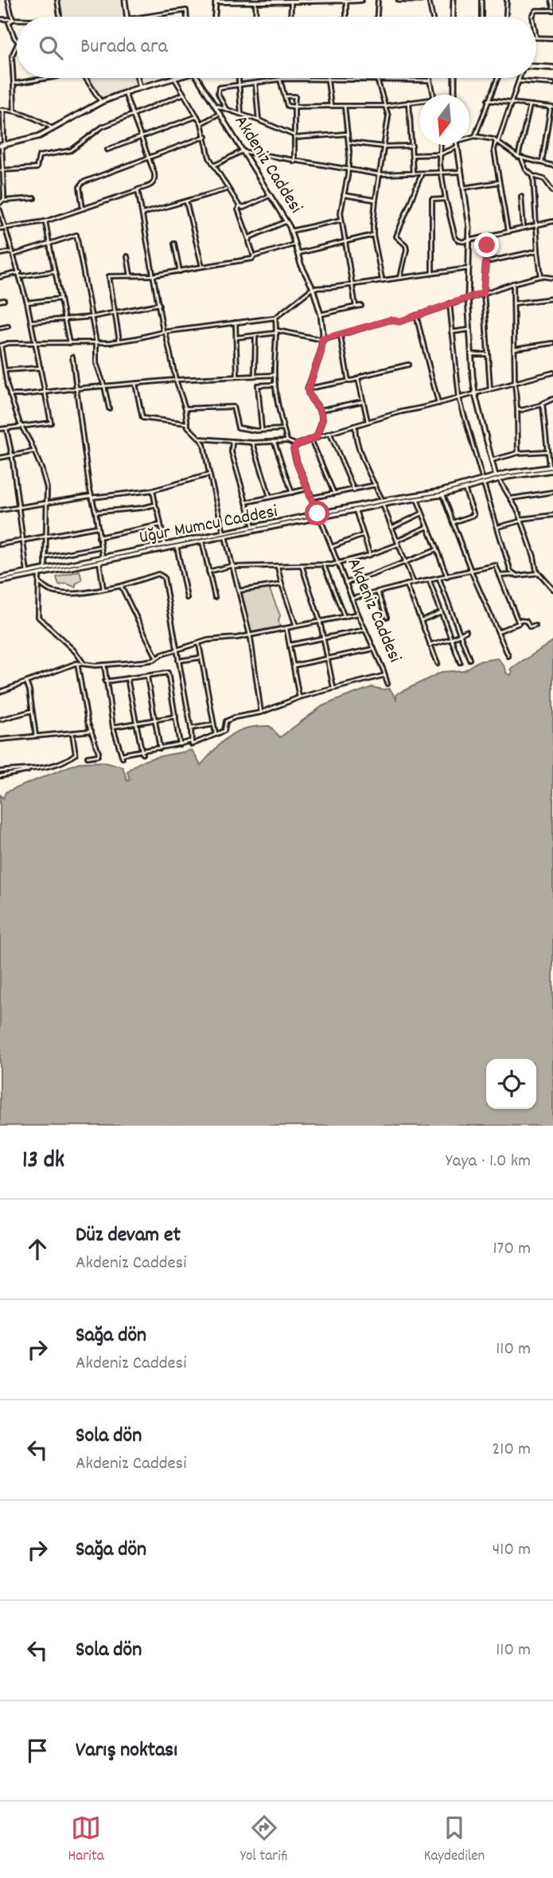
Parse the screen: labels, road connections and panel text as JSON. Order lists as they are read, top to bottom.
{
  "streets": {
    "street": ["Akdeniz Caddesi", "Uğur Mumcu Caddesi"]
  },
  "crossings": [
    ["Akdeniz Caddesi", "Uğur Mumcu Caddesi"]
  ],
  "north": "bottom",
  "page": {
    "search": "Burada ara",
    "heading": ["13 dk", "Yaya · 1.0 km"],
    "list": [
      ["Düz devam et", "Akdeniz Caddesi", "170 m"],
      ["Sağa dön", "Akdeniz Caddesi", "110 m"],
      ["Sola dön", "Akdeniz Caddesi", "210 m"],
      ["Sağa dön", "410 m"],
      ["Sola dön", "110 m"],
      "Varış noktası"
    ],
    "nav": ["Harita", "Yol tarifi", "Kaydedilen"]
  }
}
